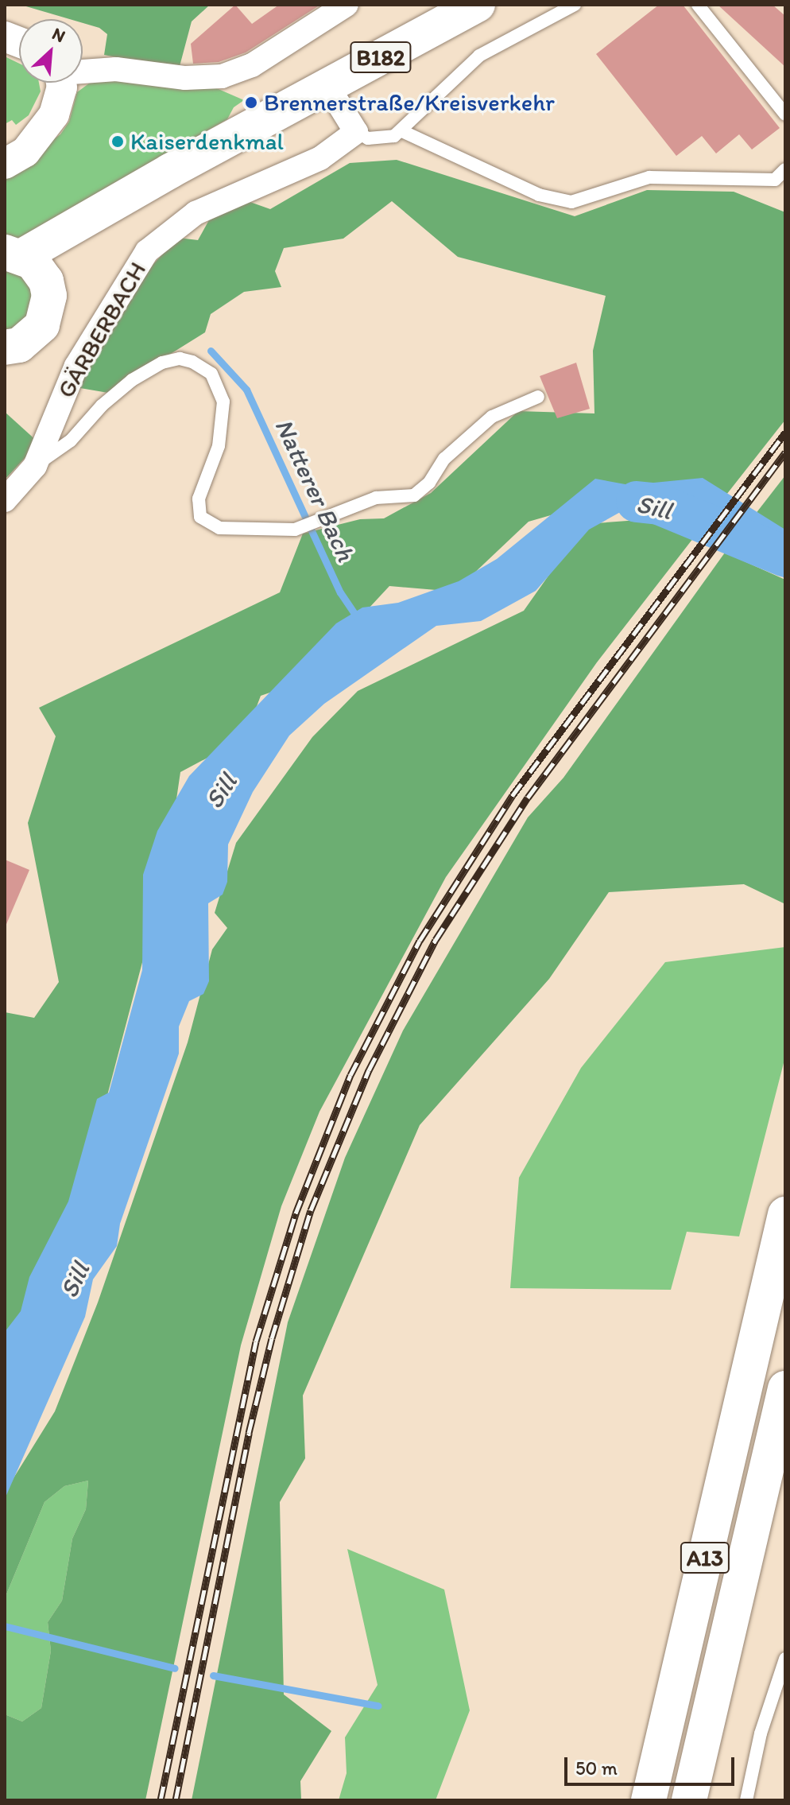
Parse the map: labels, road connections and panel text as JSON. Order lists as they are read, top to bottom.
{
  "streets": {
    "main road": ["B182", "A13"],
    "street": ["GÄRBERBACH"]
  },
  "water": ["Natterer Bach", "Sill"],
  "places": ["Brennerstraße/Kreisverkehr", "Kaiserdenkmal"],
  "scale_bar": "50 m",
  "north": "top right"
}
